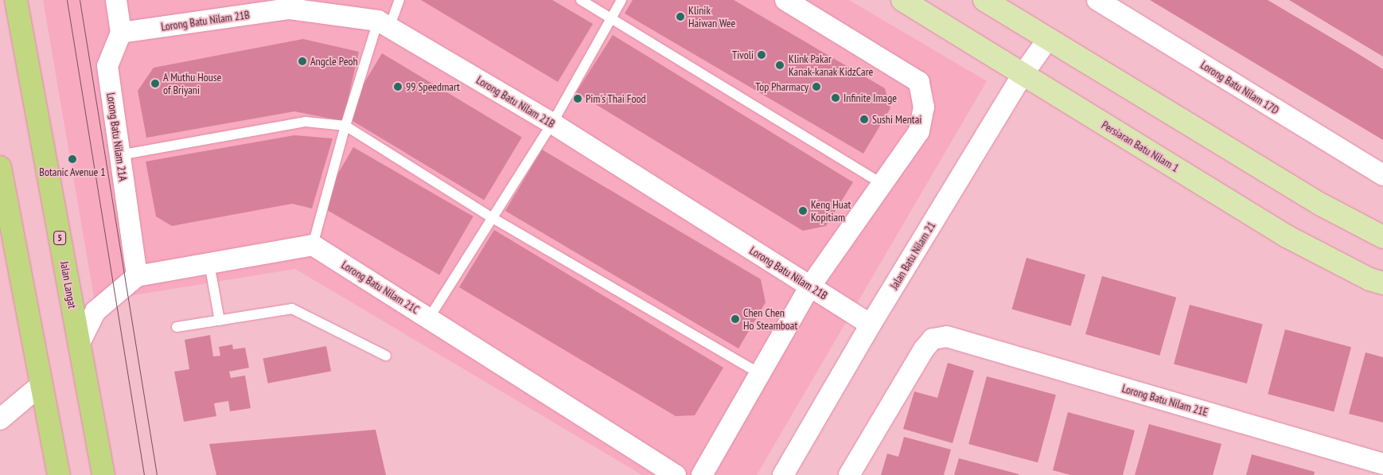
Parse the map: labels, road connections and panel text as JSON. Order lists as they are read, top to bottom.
{
  "streets": {
    "highway": ["5", "Jalan Langat"],
    "main road": ["Persiaran Batu Nilam 1"],
    "street": [
      "Lorong Batu Nilam 21B",
      "Lorong Batu Nilam 17D",
      "Lorong Batu Nilam 21A",
      "Jalan Batu Nilam 21",
      "Lorong Batu Nilam 21C",
      "Lorong Batu Nilam 21E"
    ]
  },
  "crossings": [
    ["Lorong Batu Nilam 21B", "Lorong Batu Nilam 21A"],
    ["Lorong Batu Nilam 21B", "Jalan Batu Nilam 21"],
    ["Persiaran Batu Nilam 1", "Jalan Batu Nilam 21"]
  ],
  "places": [
    "Klinik Haiwan Wee",
    "Tivoli",
    "Angcle Peoh",
    "Klink Pakar Kanak-kanak KidzCare",
    "A Muthu House of Briyani",
    "99 Speedmart",
    "Top Pharmacy",
    "Infinite Image",
    "Pim's Thai Food",
    "Sushi Mentai",
    "Botanic Avenue 1",
    "Keng Huat Kopitiam",
    "Chen Chen Ho Steamboat"
  ]
}
